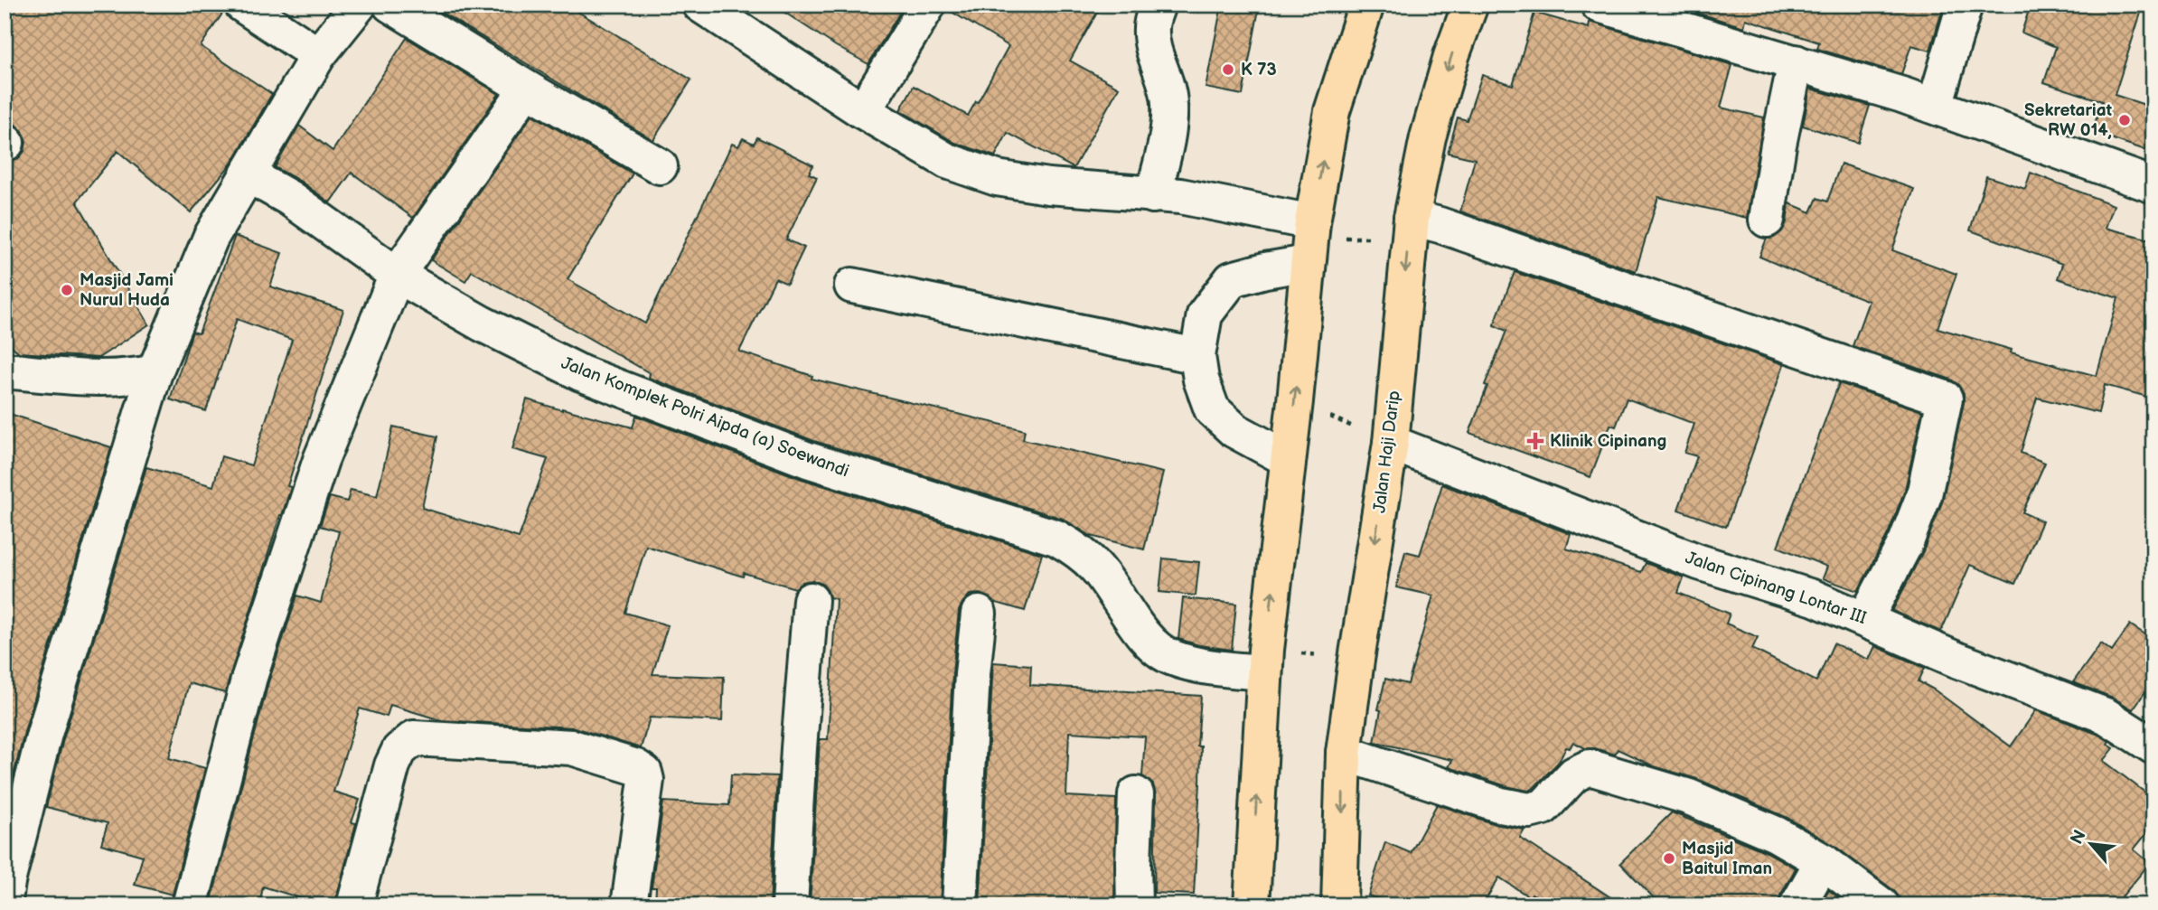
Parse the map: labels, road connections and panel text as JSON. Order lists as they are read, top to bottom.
{
  "streets": {
    "main road": ["Jalan Haji Darip"],
    "street": ["Jalan Komplek Polri Aipda (a) Soewandi", "Jalan Cipinang Lontar III"]
  },
  "crossings": [
    ["Jalan Haji Darip", "Jalan Cipinang Lontar III"]
  ],
  "places": {
    "other": [
      "K 73",
      "Sekretariat RW 014,",
      "Masjid Jami Nurul Huda",
      "Masjid Baitul Iman"
    ],
    "health": ["Klinik Cipinang"]
  },
  "north": "top left"
}
